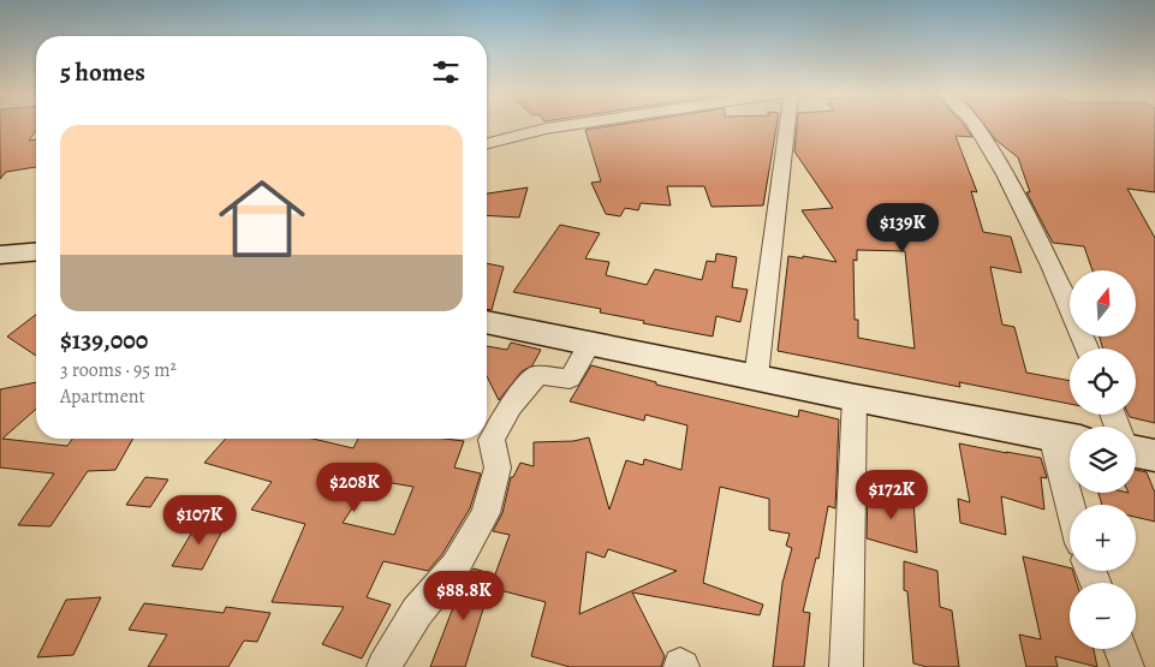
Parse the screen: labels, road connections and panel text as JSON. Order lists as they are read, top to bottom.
{
  "north": "top",
  "page": {
    "heading": "5 homes",
    "list": [
      {
        "name": "$139,000",
        "note": "3 rooms · 95 m² · Apartment"
      }
    ],
    "price": [
      "$139K",
      "$208K",
      "$172K",
      "$107K",
      "$88.8K"
    ],
    "map_buttons": ["+", "−"]
  }
}
